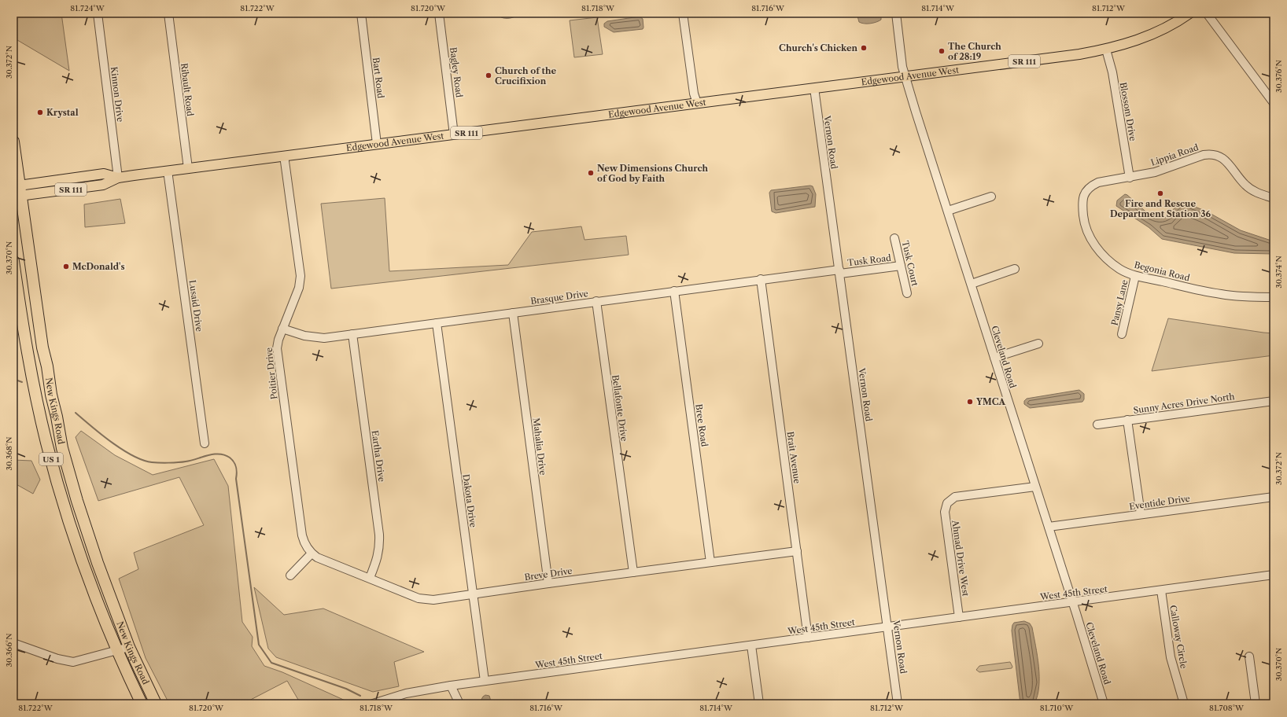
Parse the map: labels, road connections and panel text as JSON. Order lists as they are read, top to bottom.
{
  "streets": {
    "highway": ["New Kings Road", "US 1"],
    "main road": ["SR 111", "Edgewood Avenue West"],
    "street": [
      "Bagley Road",
      "Bart Road",
      "Ribault Road",
      "Kinnon Drive",
      "Blossom Drive",
      "Vernon Road",
      "Lippia Road",
      "Tusk Road",
      "Tusk Court",
      "Begonia Road",
      "Brasque Drive",
      "Pansy Lane",
      "Lusaid Drive",
      "Cleveland Road",
      "Poitier Drive",
      "Sunny Acres Drive North",
      "Bellafonte Drive",
      "Bree Road",
      "Mahalia Drive",
      "Eartha Drive",
      "Brait Avenue",
      "Dakota Drive",
      "Eventide Drive",
      "Ahmad Drive West",
      "Breve Drive",
      "West 45th Street",
      "Calloway Circle"
    ]
  },
  "crossings": [
    ["Bagley Road", "Edgewood Avenue West"],
    ["Edgewood Avenue West", "Bart Road"],
    ["Edgewood Avenue West", "Ribault Road"],
    ["Edgewood Avenue West", "Kinnon Drive"],
    ["Edgewood Avenue West", "Blossom Drive"],
    ["Edgewood Avenue West", "Vernon Road"],
    ["Edgewood Avenue West", "Lusaid Drive"],
    ["Edgewood Avenue West", "Cleveland Road"],
    ["Edgewood Avenue West", "Poitier Drive"],
    ["Edgewood Avenue West", "New Kings Road"],
    ["Blossom Drive", "Lippia Road"],
    ["Vernon Road", "Tusk Road"],
    ["Vernon Road", "Brasque Drive"],
    ["Vernon Road", "West 45th Street"],
    ["Lippia Road", "Begonia Road"],
    ["Tusk Road", "Tusk Court"],
    ["Tusk Road", "Brasque Drive"],
    ["Begonia Road", "Pansy Lane"],
    ["Brasque Drive", "Poitier Drive"],
    ["Brasque Drive", "Bellafonte Drive"],
    ["Brasque Drive", "Bree Road"],
    ["Brasque Drive", "Mahalia Drive"],
    ["Brasque Drive", "Eartha Drive"],
    ["Brasque Drive", "Brait Avenue"],
    ["Brasque Drive", "Dakota Drive"],
    ["Cleveland Road", "Eventide Drive"],
    ["Cleveland Road", "Ahmad Drive West"],
    ["Cleveland Road", "West 45th Street"],
    ["Poitier Drive", "Breve Drive"],
    ["Bellafonte Drive", "Breve Drive"],
    ["Bree Road", "Breve Drive"],
    ["Mahalia Drive", "Breve Drive"],
    ["Eartha Drive", "Breve Drive"],
    ["Brait Avenue", "Breve Drive"],
    ["Brait Avenue", "West 45th Street"],
    ["Dakota Drive", "Breve Drive"],
    ["Dakota Drive", "West 45th Street"],
    ["Ahmad Drive West", "West 45th Street"],
    ["West 45th Street", "Calloway Circle"]
  ],
  "places": [
    "Church's Chicken",
    "The Church of 28:19",
    "Church of the Crucifixion",
    "Krystal",
    "New Dimensions Church of God by Faith",
    "Fire and Rescue Department Station 36",
    "McDonald's",
    "YMCA"
  ],
  "coordinates": [
    "81.724°W",
    "81.722°W",
    "81.720°W",
    "81.718°W",
    "81.716°W",
    "81.714°W",
    "81.712°W",
    "30.372°N",
    "30.376°N",
    "30.370°N",
    "30.374°N",
    "30.368°N",
    "30.366°N",
    "81.710°W",
    "81.708°W"
  ]
}
